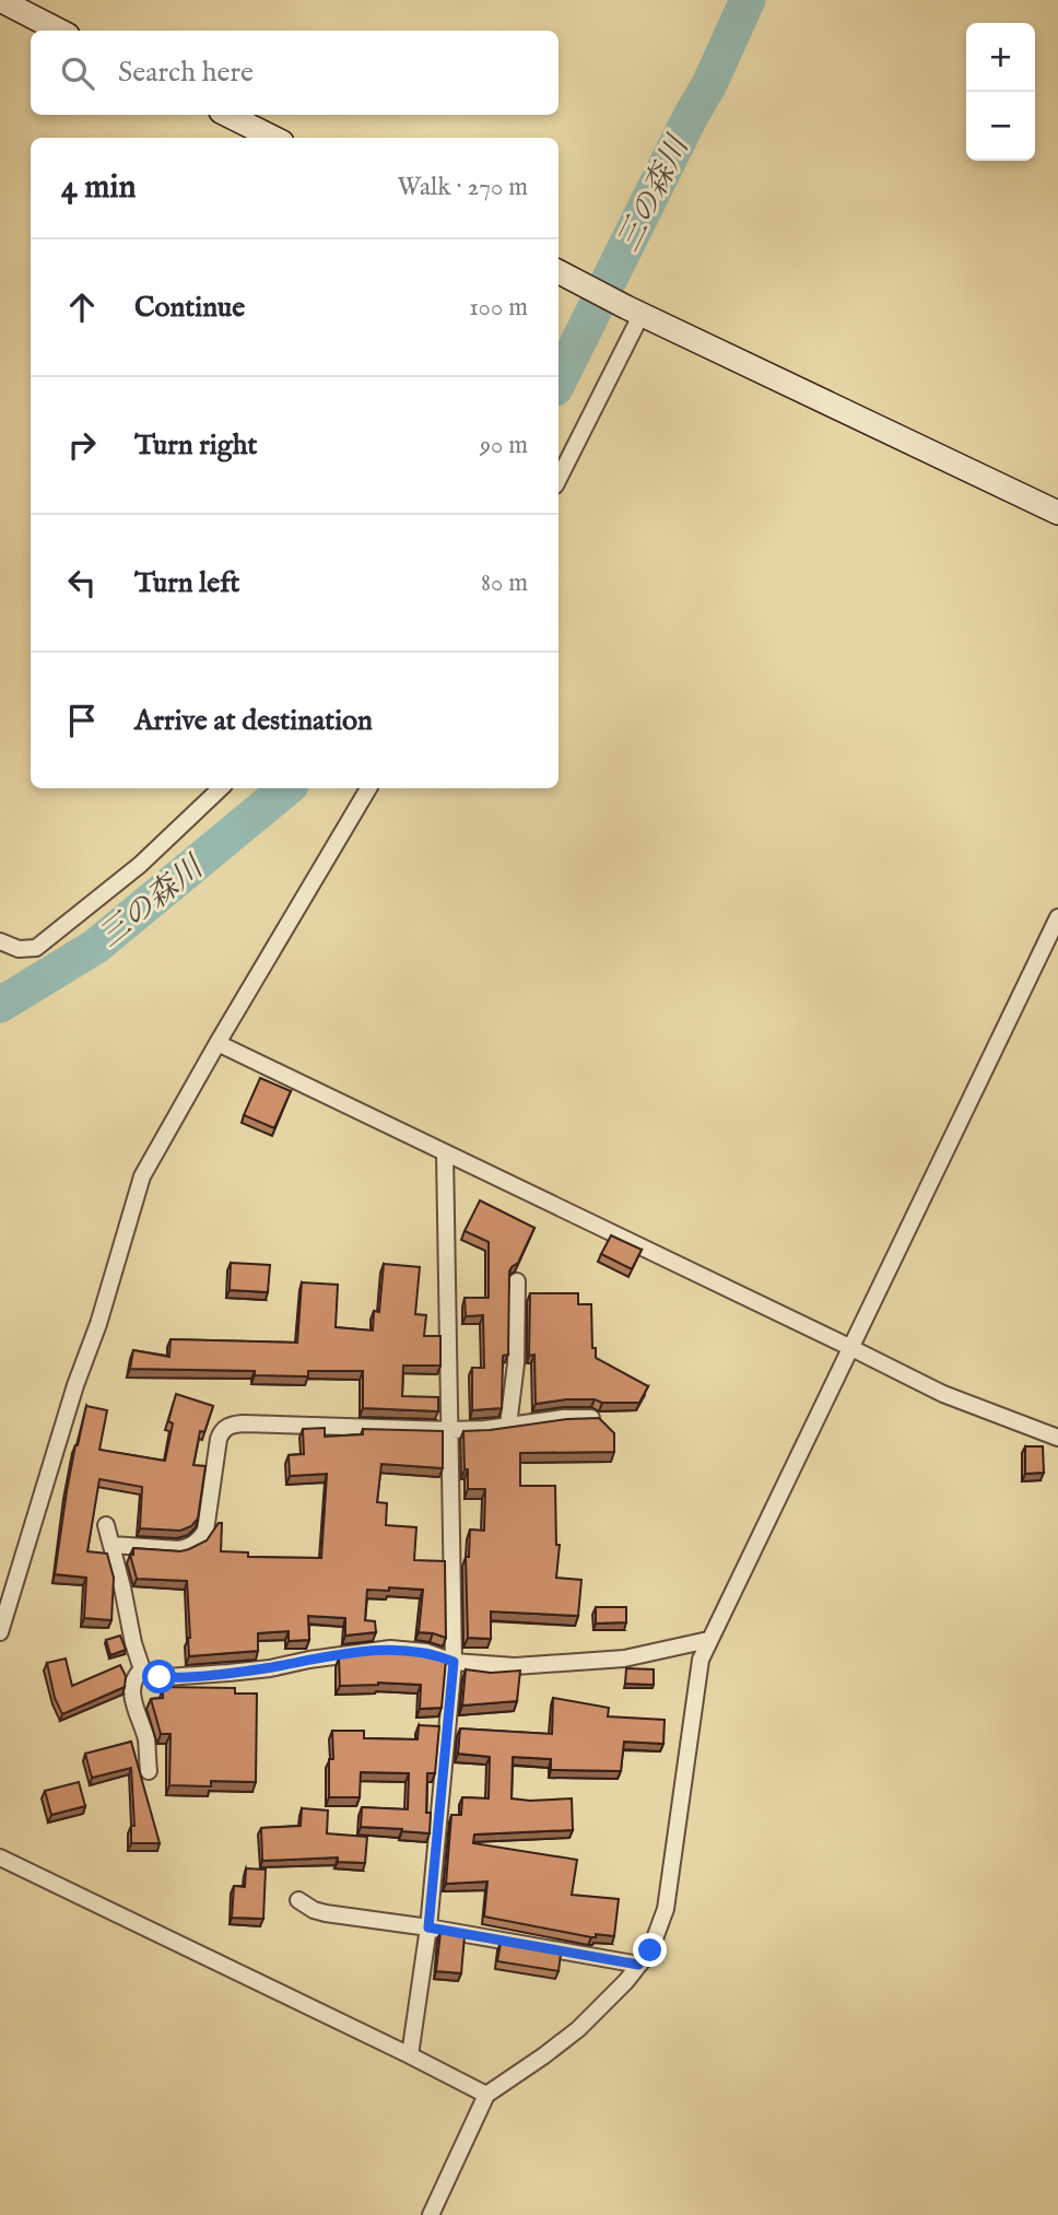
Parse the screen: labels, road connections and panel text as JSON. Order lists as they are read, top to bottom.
{
  "water": ["三の森川"],
  "page": {
    "map_buttons": ["+", "−"],
    "search": "Search here",
    "heading": ["4 min", "Walk · 270 m"],
    "list": [
      ["Continue", "100 m"],
      ["Turn right", "90 m"],
      ["Turn left", "80 m"],
      "Arrive at destination"
    ]
  }
}
